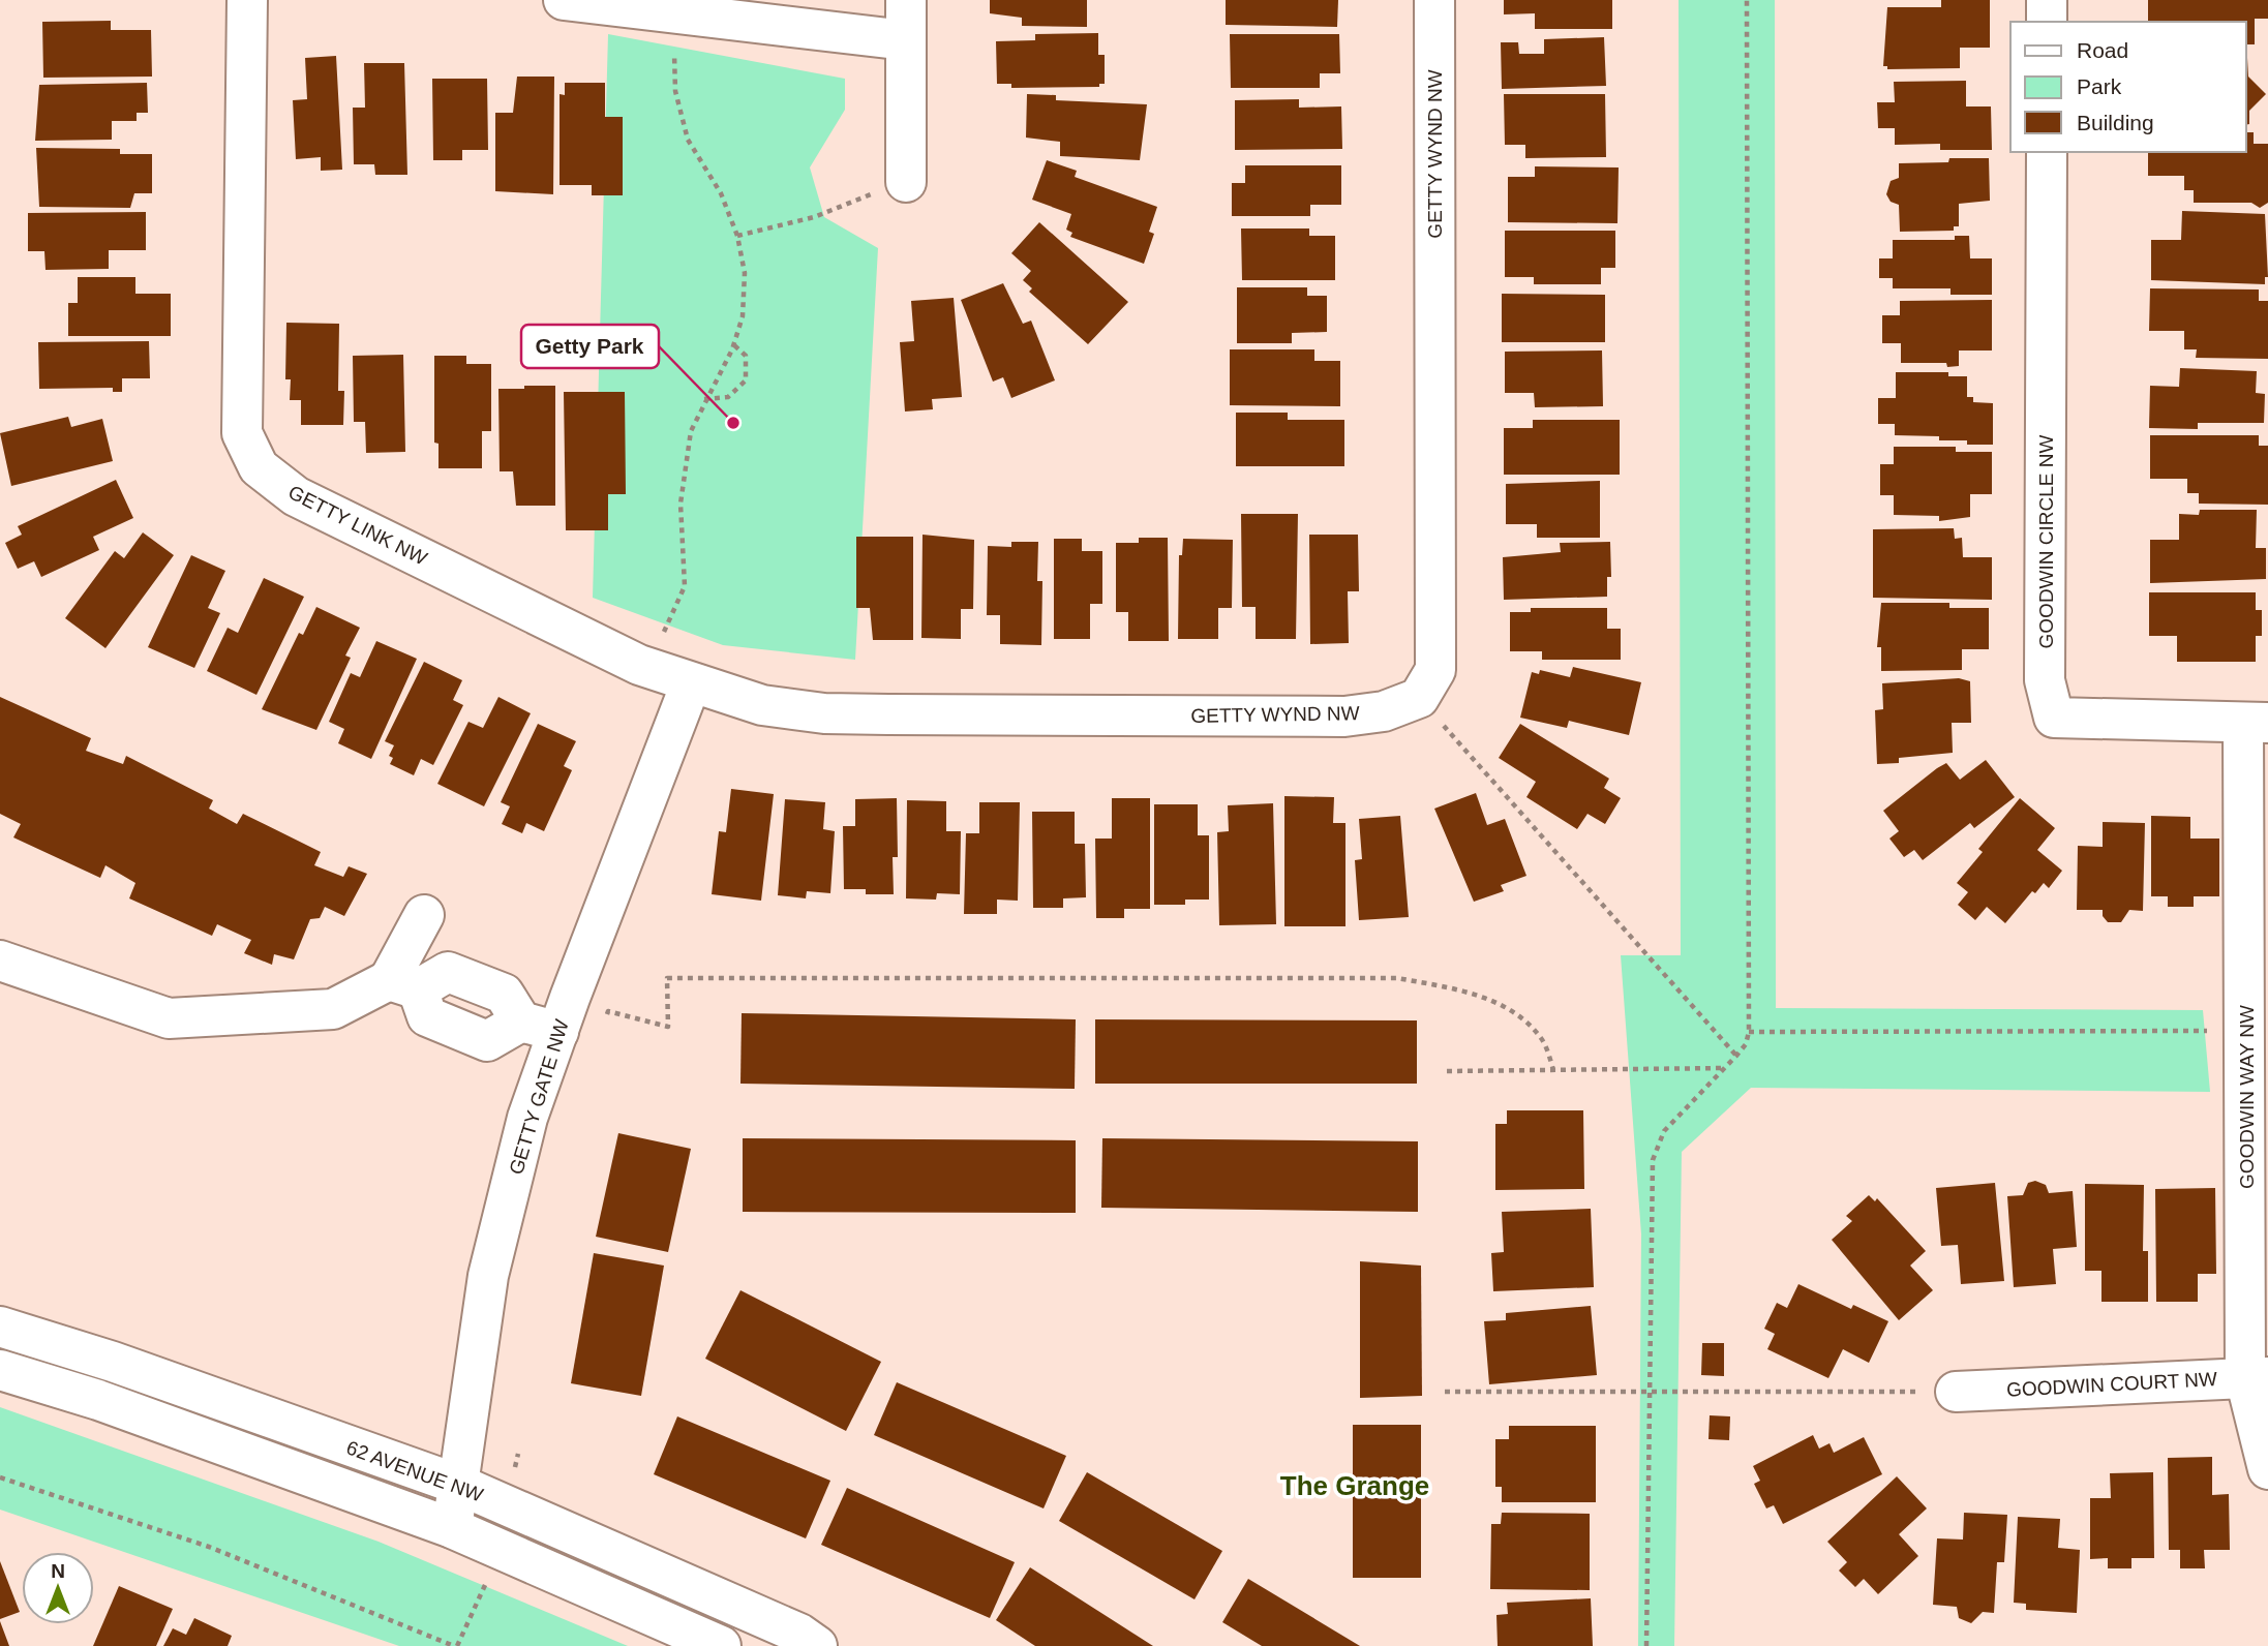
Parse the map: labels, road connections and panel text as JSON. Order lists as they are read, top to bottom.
{
  "streets": {
    "street": [
      "GETTY WYND NW",
      "GETTY LINK NW",
      "GOODWIN CIRCLE NW",
      "GETTY GATE NW",
      "GOODWIN WAY NW",
      "GOODWIN COURT NW",
      "62 AVENUE NW"
    ]
  },
  "crossings": [
    ["GETTY WYND NW", "GETTY LINK NW"],
    ["GETTY WYND NW", "GETTY GATE NW"],
    ["GETTY LINK NW", "GETTY GATE NW"],
    ["GOODWIN CIRCLE NW", "GOODWIN WAY NW"],
    ["GETTY GATE NW", "62 AVENUE NW"],
    ["GOODWIN WAY NW", "GOODWIN COURT NW"]
  ],
  "districts": ["The Grange"],
  "places": ["Getty Park"],
  "legend": ["Road", "Park", "Building"],
  "north": "top"
}
